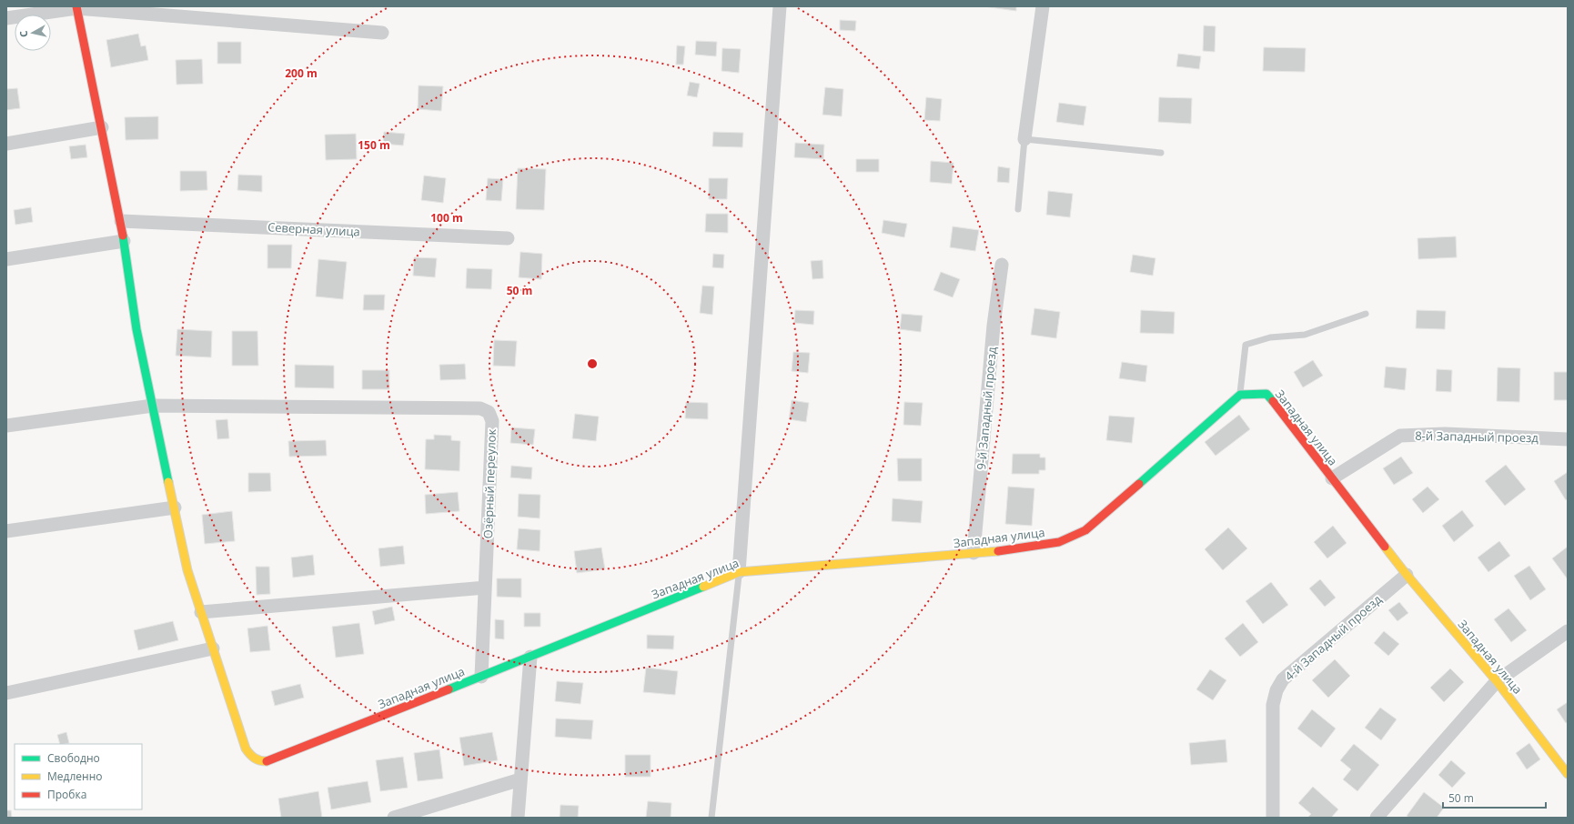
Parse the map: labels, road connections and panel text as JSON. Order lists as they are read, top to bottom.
{
  "streets": {
    "street": [
      "Северная улица",
      "9-й Западный проезд",
      "Западная улица",
      "8-й Западный проезд",
      "Озёрный переулок",
      "4-й Западный проезд"
    ]
  },
  "crossings": [
    ["9-й Западный проезд", "Западная улица"],
    ["Западная улица", "8-й Западный проезд"],
    ["Западная улица", "Озёрный переулок"],
    ["Западная улица", "4-й Западный проезд"]
  ],
  "legend": ["Свободно", "Медленно", "Пробка"],
  "scale_bar": "50 m",
  "north": "left",
  "rings": [
    "200 m",
    "150 m",
    "100 m",
    "50 m"
  ]
}
